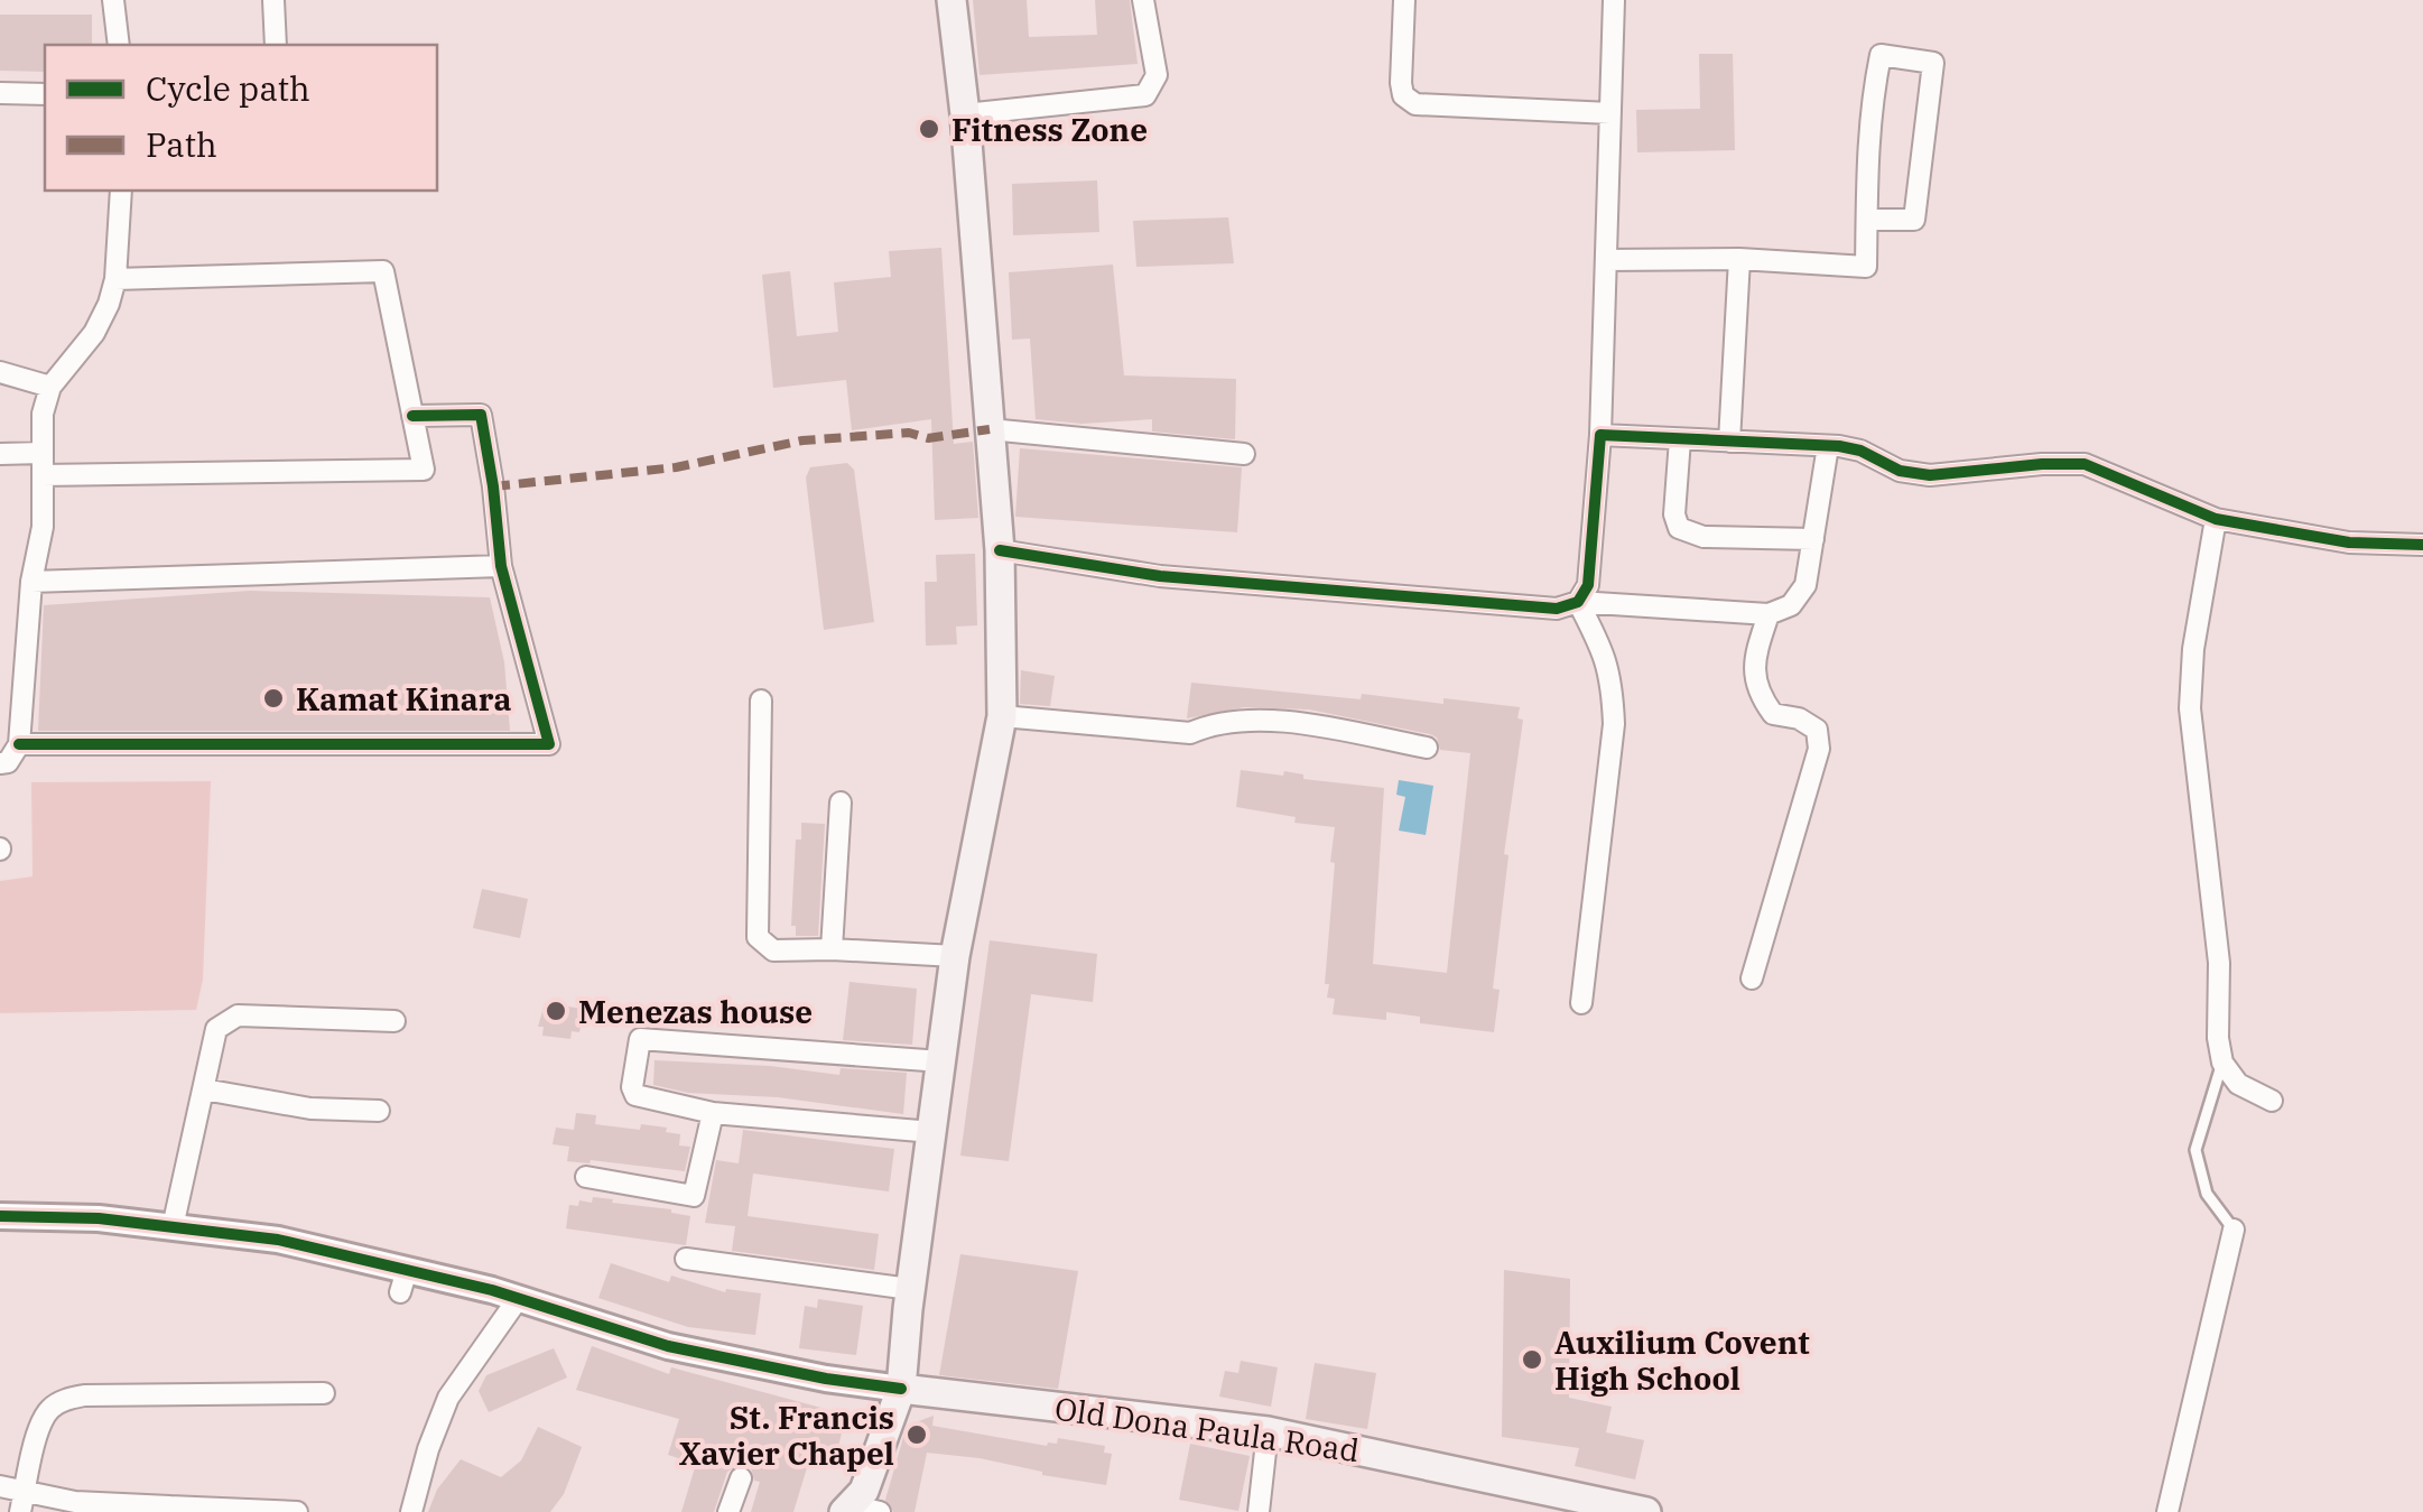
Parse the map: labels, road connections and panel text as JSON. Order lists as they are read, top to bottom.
{
  "streets": {
    "main road": ["Old Dona Paula Road"]
  },
  "places": [
    "Fitness Zone",
    "Kamat Kinara",
    "Menezas house",
    "Auxilium Covent High School",
    "St. Francis Xavier Chapel"
  ],
  "legend": ["Cycle path", "Path"]
}
